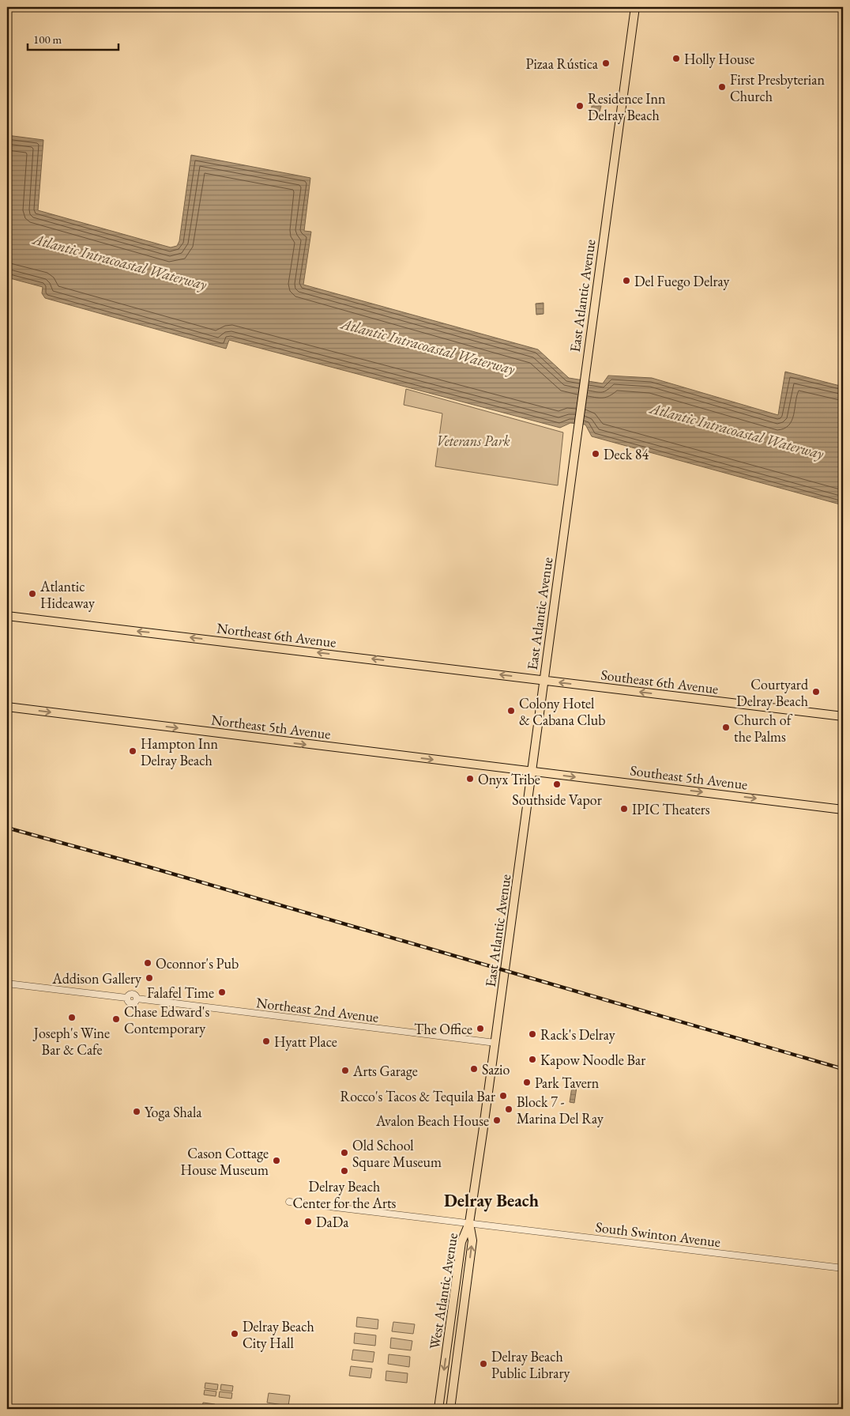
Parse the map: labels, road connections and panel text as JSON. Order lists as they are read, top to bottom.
{
  "streets": {
    "main road": [
      "East Atlantic Avenue",
      "Northeast 6th Avenue",
      "Southeast 6th Avenue",
      "Northeast 5th Avenue",
      "Southeast 5th Avenue",
      "West Atlantic Avenue"
    ],
    "street": ["Northeast 2nd Avenue", "South Swinton Avenue"]
  },
  "crossings": [
    ["East Atlantic Avenue", "Northeast 6th Avenue"],
    ["East Atlantic Avenue", "Southeast 6th Avenue"],
    ["East Atlantic Avenue", "Northeast 5th Avenue"],
    ["East Atlantic Avenue", "Southeast 5th Avenue"],
    ["East Atlantic Avenue", "Northeast 2nd Avenue"],
    ["East Atlantic Avenue", "South Swinton Avenue"],
    ["East Atlantic Avenue", "West Atlantic Avenue"],
    ["Northeast 6th Avenue", "Southeast 6th Avenue"],
    ["Northeast 5th Avenue", "Southeast 5th Avenue"],
    ["South Swinton Avenue", "West Atlantic Avenue"]
  ],
  "one_way": [
    "Northeast 6th Avenue",
    "Southeast 6th Avenue",
    "Northeast 5th Avenue",
    "Southeast 5th Avenue"
  ],
  "districts": ["Delray Beach"],
  "water": ["Atlantic Intracoastal Waterway"],
  "parks": ["Veterans Park"],
  "places": [
    "Holly House",
    "Pizaa Rústica",
    "First Presbyterian Church",
    "Residence Inn Delray Beach",
    "Del Fuego Delray",
    "Deck 84",
    "Atlantic Hideaway",
    "Courtyard Delray Beach",
    "Colony Hotel & Cabana Club",
    "Church of the Palms",
    "Hampton Inn Delray Beach",
    "Onyx Tribe",
    "Southside Vapor",
    "IPIC Theaters",
    "Oconnor's Pub",
    "Addison Gallery",
    "Falafel Time",
    "Joseph's Wine Bar & Cafe",
    "Chase Edward's Contemporary",
    "The Office",
    "Rack's Delray",
    "Hyatt Place",
    "Kapow Noodle Bar",
    "Sazio",
    "Arts Garage",
    "Park Tavern",
    "Rocco's Tacos & Tequila Bar",
    "Block 7 - Marina Del Ray",
    "Yoga Shala",
    "Avalon Beach House",
    "Old School Square Museum",
    "Cason Cottage House Museum",
    "Delray Beach Center for the Arts",
    "DaDa",
    "Delray Beach City Hall",
    "Delray Beach Public Library"
  ],
  "scale_bar": "100 m"
}
